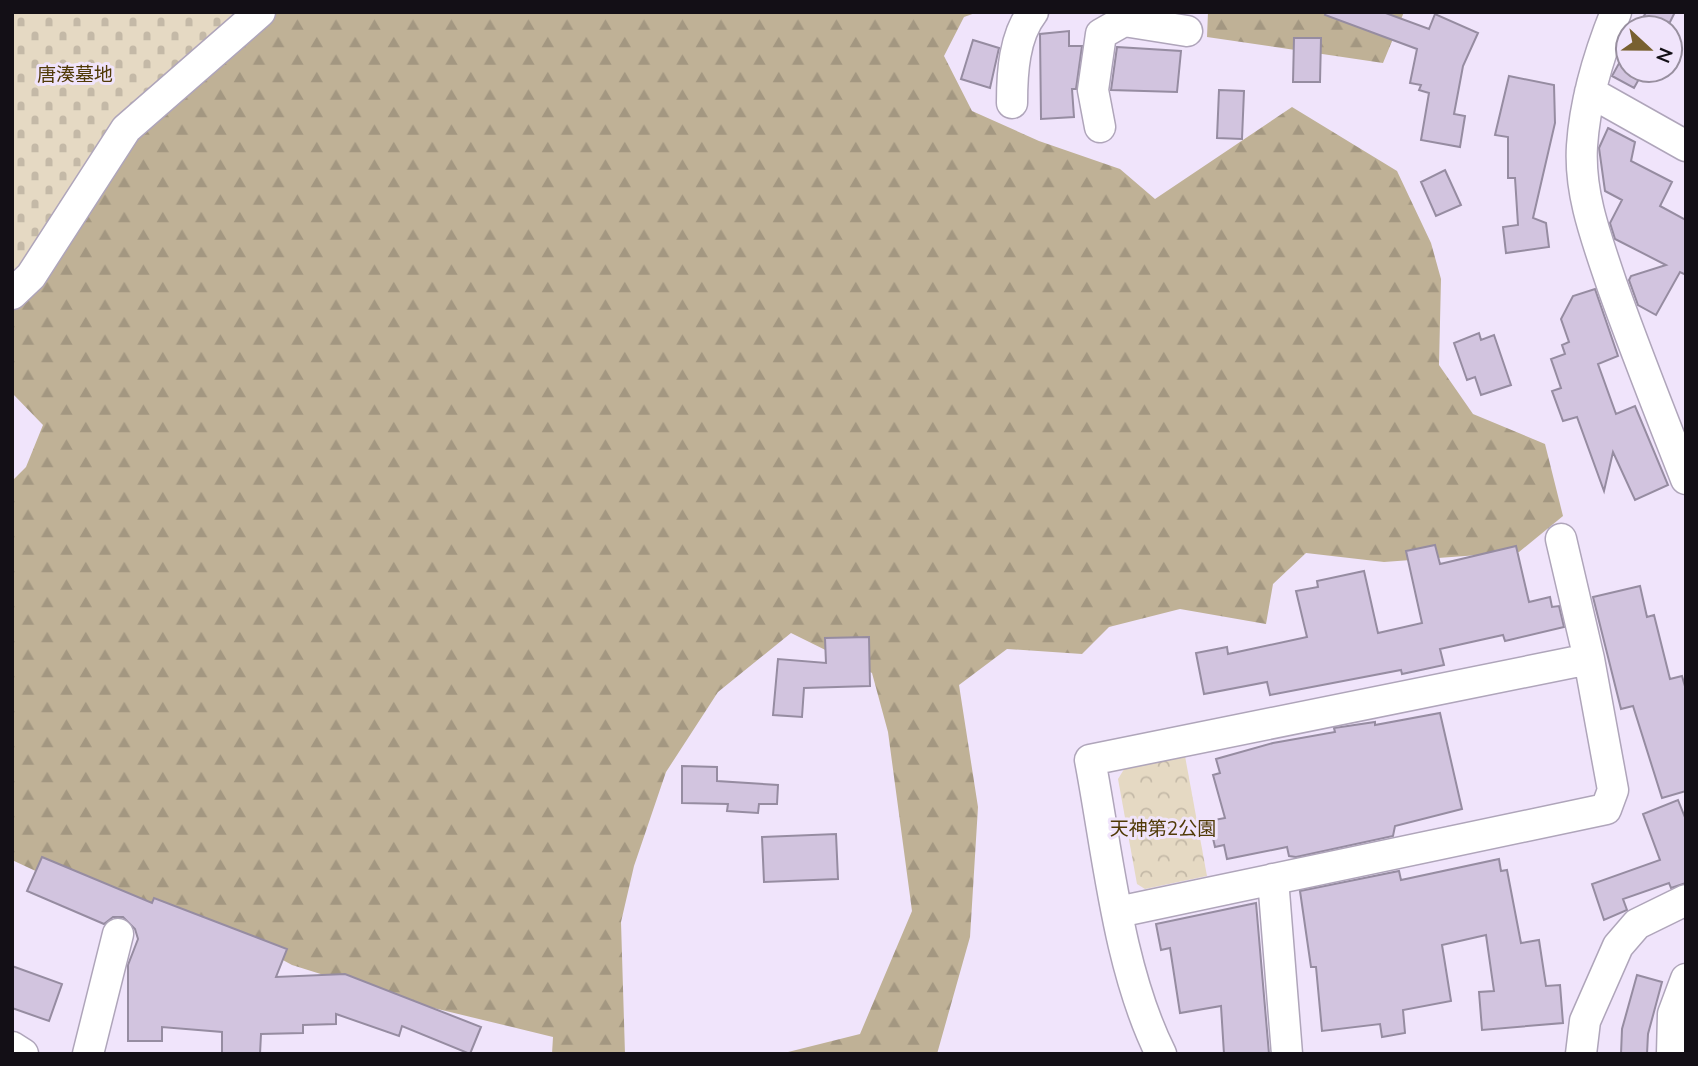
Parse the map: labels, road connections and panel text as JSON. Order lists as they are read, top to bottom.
{
  "parks": ["唐湊墓地", "天神第2公園"],
  "north": "right"
}
